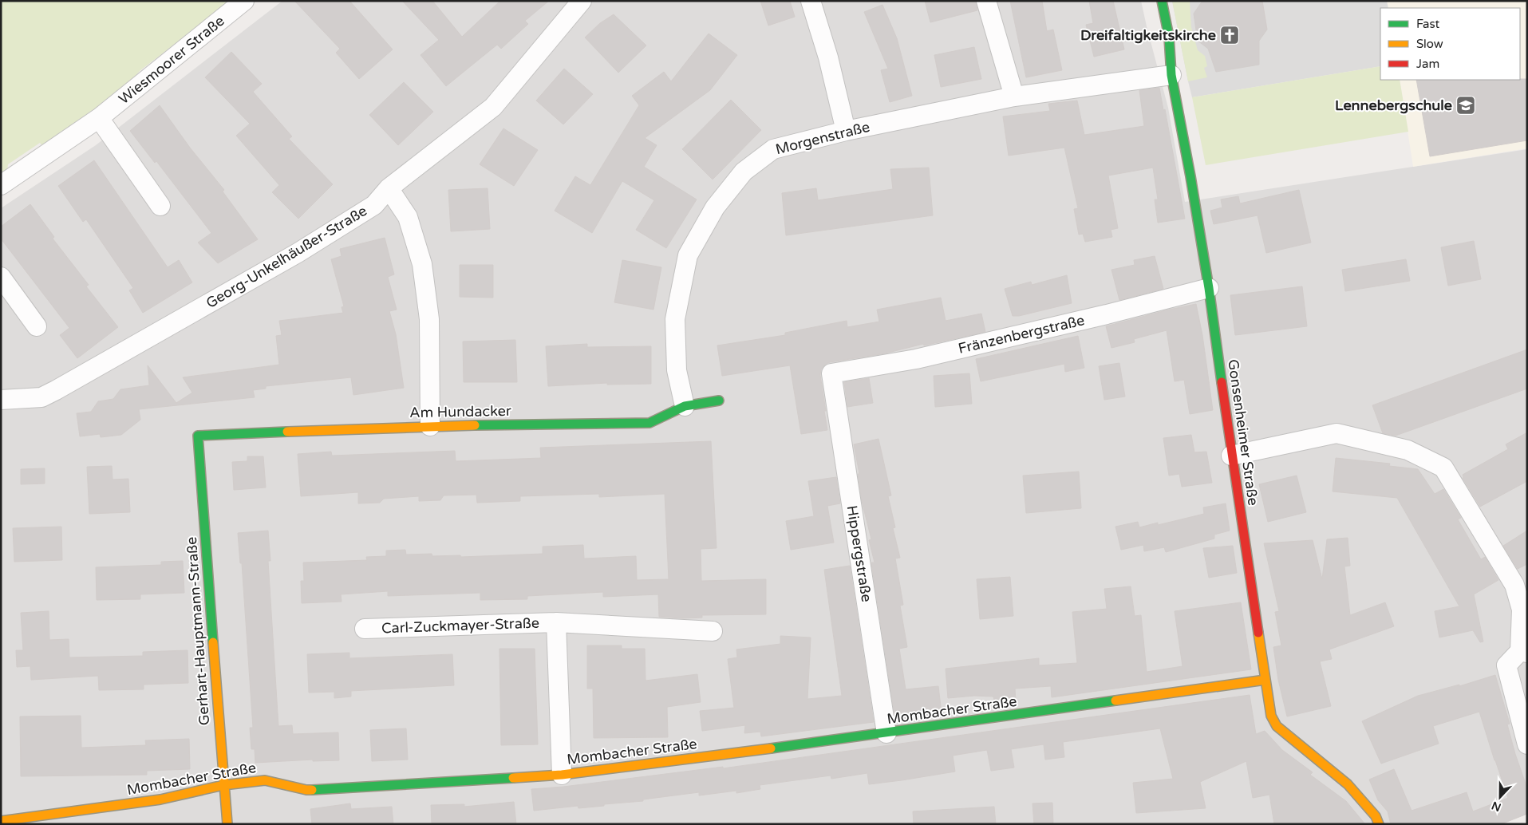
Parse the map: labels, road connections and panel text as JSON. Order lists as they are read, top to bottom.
{
  "streets": {
    "street": [
      "Wiesmoorer Straße",
      "Morgenstraße",
      "Georg-Unkelhäußer-Straße",
      "Fränzenbergstraße",
      "Am Hundacker",
      "Gonsenheimer Straße",
      "Hippergstraße",
      "Carl-Zuckmayer-Straße",
      "Gerhart-Hauptmann-Straße",
      "Mombacher Straße"
    ]
  },
  "crossings": [
    ["Morgenstraße", "Am Hundacker"],
    ["Morgenstraße", "Gonsenheimer Straße"],
    ["Fränzenbergstraße", "Gonsenheimer Straße"],
    ["Fränzenbergstraße", "Hippergstraße"],
    ["Am Hundacker", "Gerhart-Hauptmann-Straße"],
    ["Gonsenheimer Straße", "Mombacher Straße"],
    ["Hippergstraße", "Mombacher Straße"],
    ["Carl-Zuckmayer-Straße", "Mombacher Straße"],
    ["Gerhart-Hauptmann-Straße", "Mombacher Straße"]
  ],
  "places": {
    "church": ["Dreifaltigkeitskirche"],
    "school or university": ["Lennebergschule"]
  },
  "legend": ["Fast", "Slow", "Jam"],
  "north": "bottom"
}
